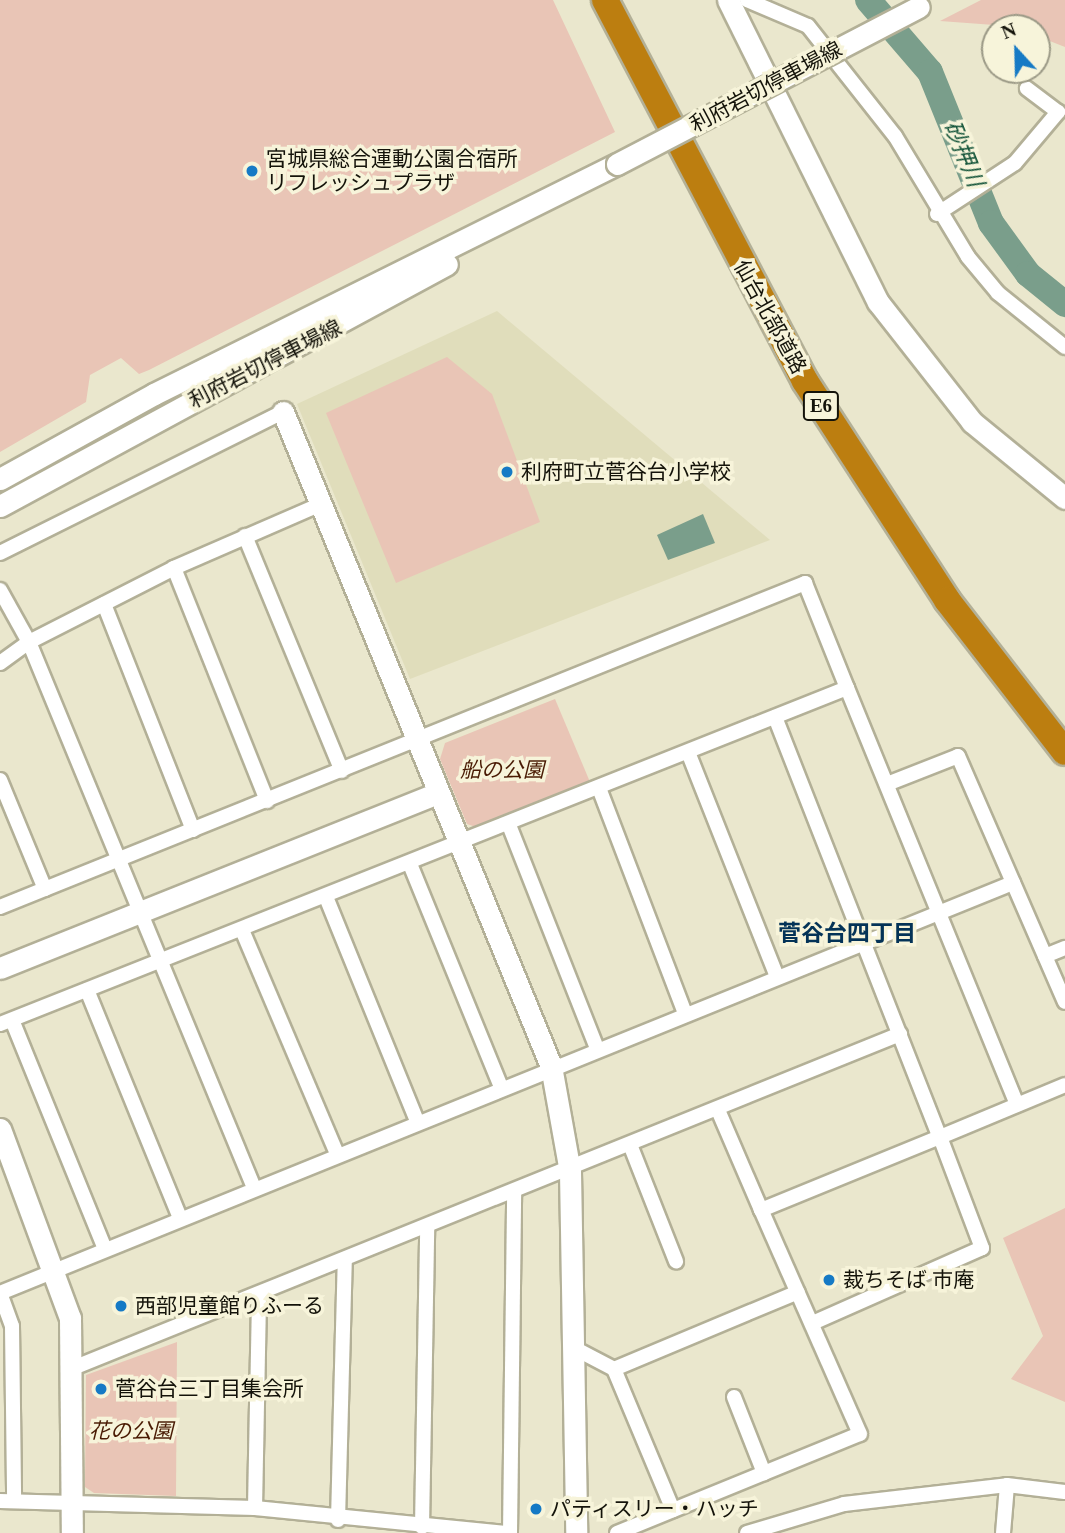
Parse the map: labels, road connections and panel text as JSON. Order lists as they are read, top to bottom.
{
  "streets": {
    "highway": ["仙台北部道路", "E6"],
    "street": ["利府岩切停車場線"]
  },
  "districts": ["菅谷台四丁目"],
  "water": ["砂押川"],
  "parks": ["船の公園", "花の公園"],
  "places": [
    "宮城県総合運動公園合宿所 リフレッシュプラザ",
    "利府町立菅谷台小学校",
    "裁ちそば 市庵",
    "西部児童館りふーる",
    "菅谷台三丁目集会所",
    "パティスリー・ハッチ"
  ],
  "north": "top"
}
